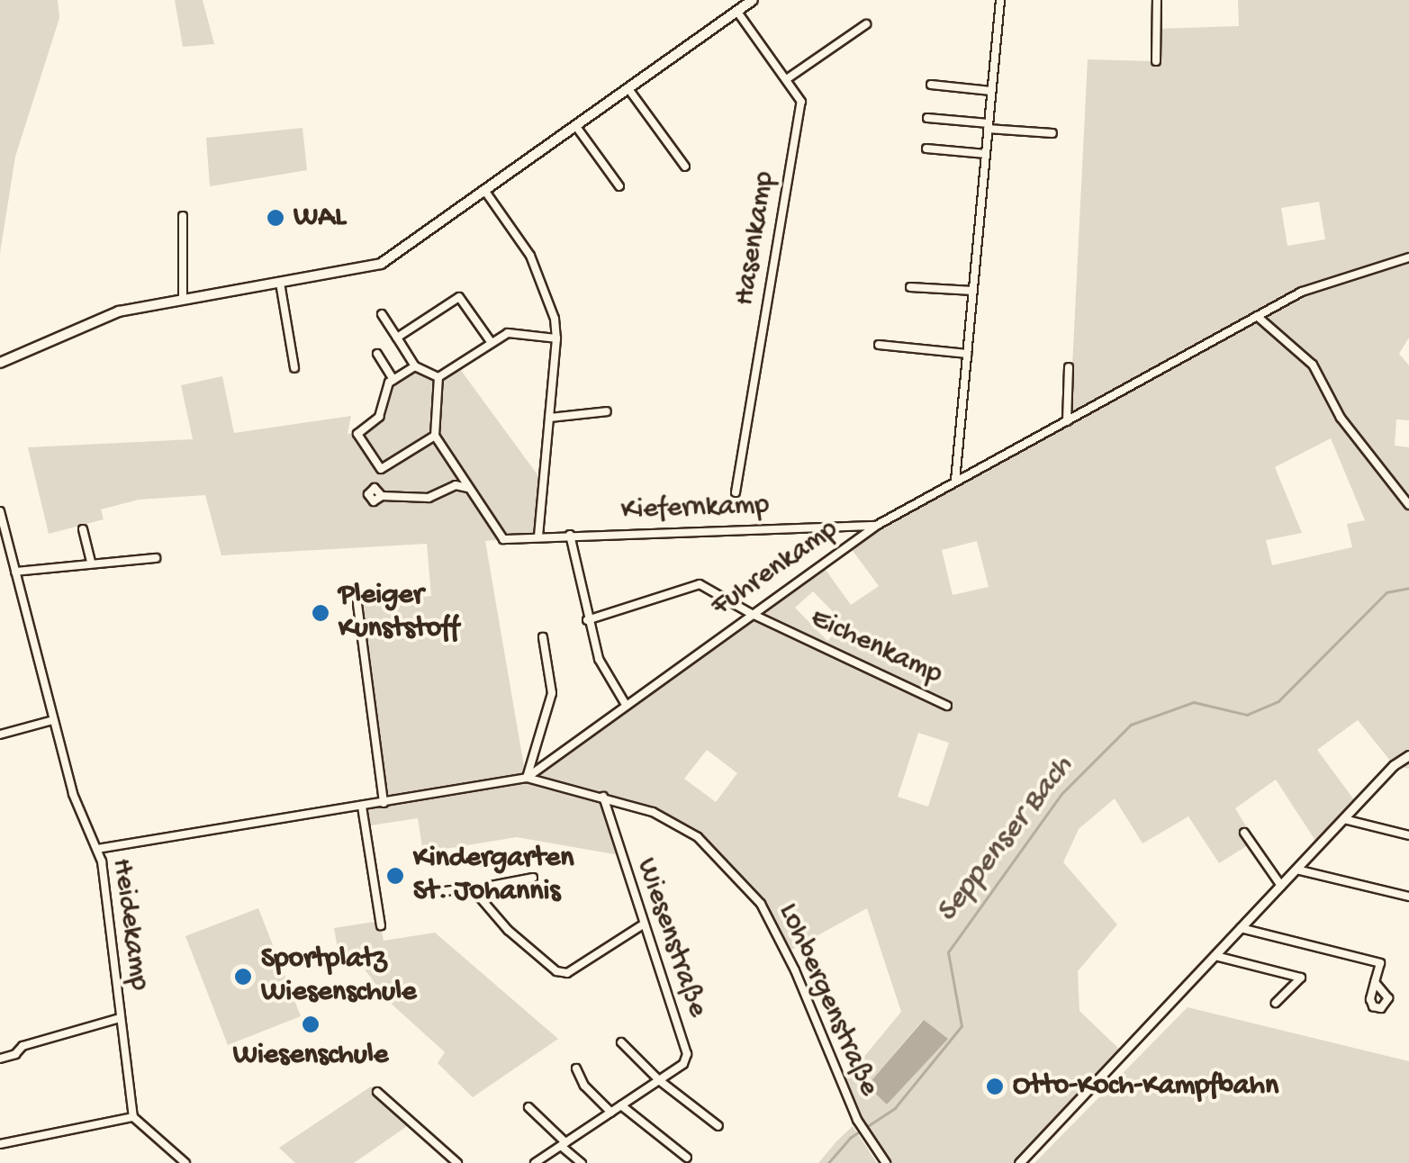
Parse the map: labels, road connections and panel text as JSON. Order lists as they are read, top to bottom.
{
  "streets": {
    "street": [
      "Hasenkamp",
      "Kiefernkamp",
      "Fuhrenkamp",
      "Eichenkamp",
      "Heidekamp",
      "Wiesenstraße",
      "Lohbergenstraße"
    ]
  },
  "crossings": [
    ["Kiefernkamp", "Fuhrenkamp"],
    ["Fuhrenkamp", "Eichenkamp"],
    ["Fuhrenkamp", "Lohbergenstraße"],
    ["Heidekamp", "Lohbergenstraße"],
    ["Wiesenstraße", "Lohbergenstraße"]
  ],
  "water": ["Seppenser Bach"],
  "places": [
    "WAL",
    "Pleiger Kunststoff",
    "Kindergarten St. Johannis",
    "Sportplatz Wiesenschule",
    "Wiesenschule",
    "Otto-Koch-Kampfbahn"
  ]
}
